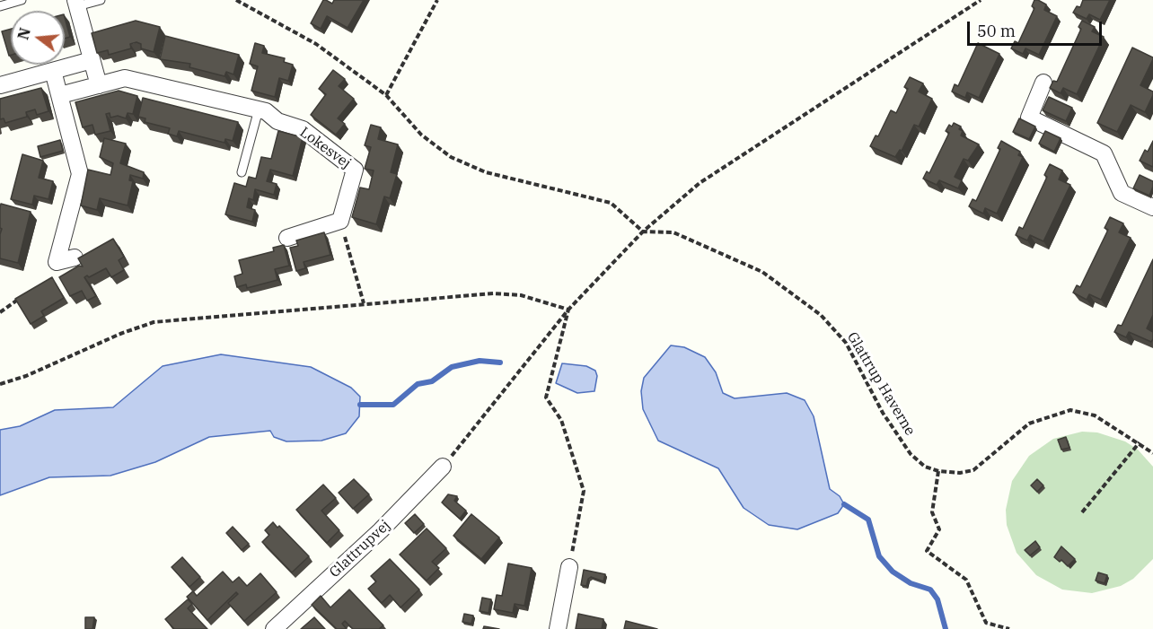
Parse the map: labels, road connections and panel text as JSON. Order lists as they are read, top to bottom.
{
  "streets": {
    "street": ["Lokesvej", "Glattrupvej"],
    "path": ["Glattrup Haverne"]
  },
  "scale_bar": "50 m",
  "north": "left"
}
